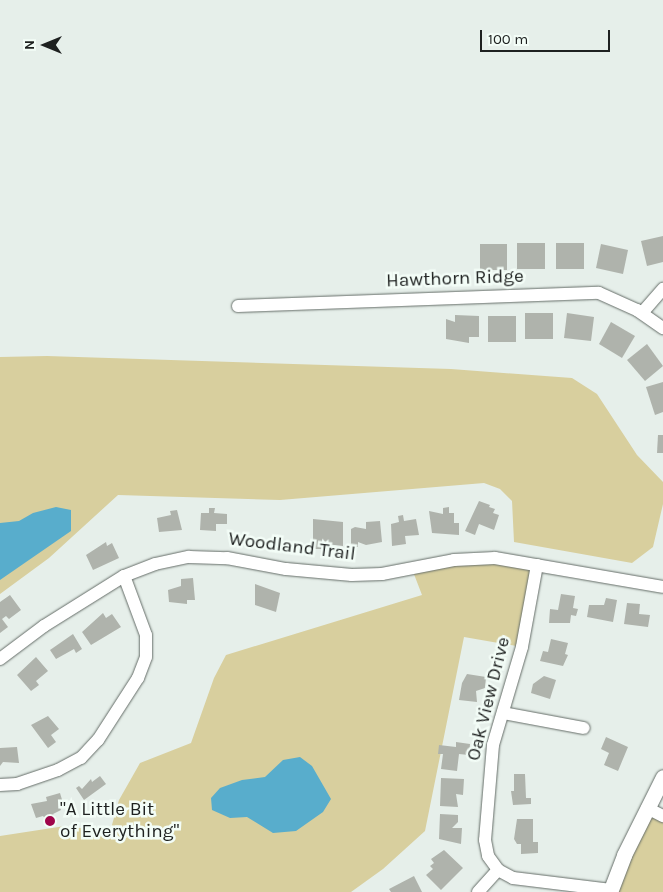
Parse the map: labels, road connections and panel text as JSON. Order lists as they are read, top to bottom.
{
  "streets": {
    "street": ["Hawthorn Ridge", "Woodland Trail", "Oak View Drive"]
  },
  "crossings": [
    ["Woodland Trail", "Oak View Drive"]
  ],
  "places": ["\"A Little Bit of Everything\""],
  "scale_bar": "100 m",
  "north": "left"
}
